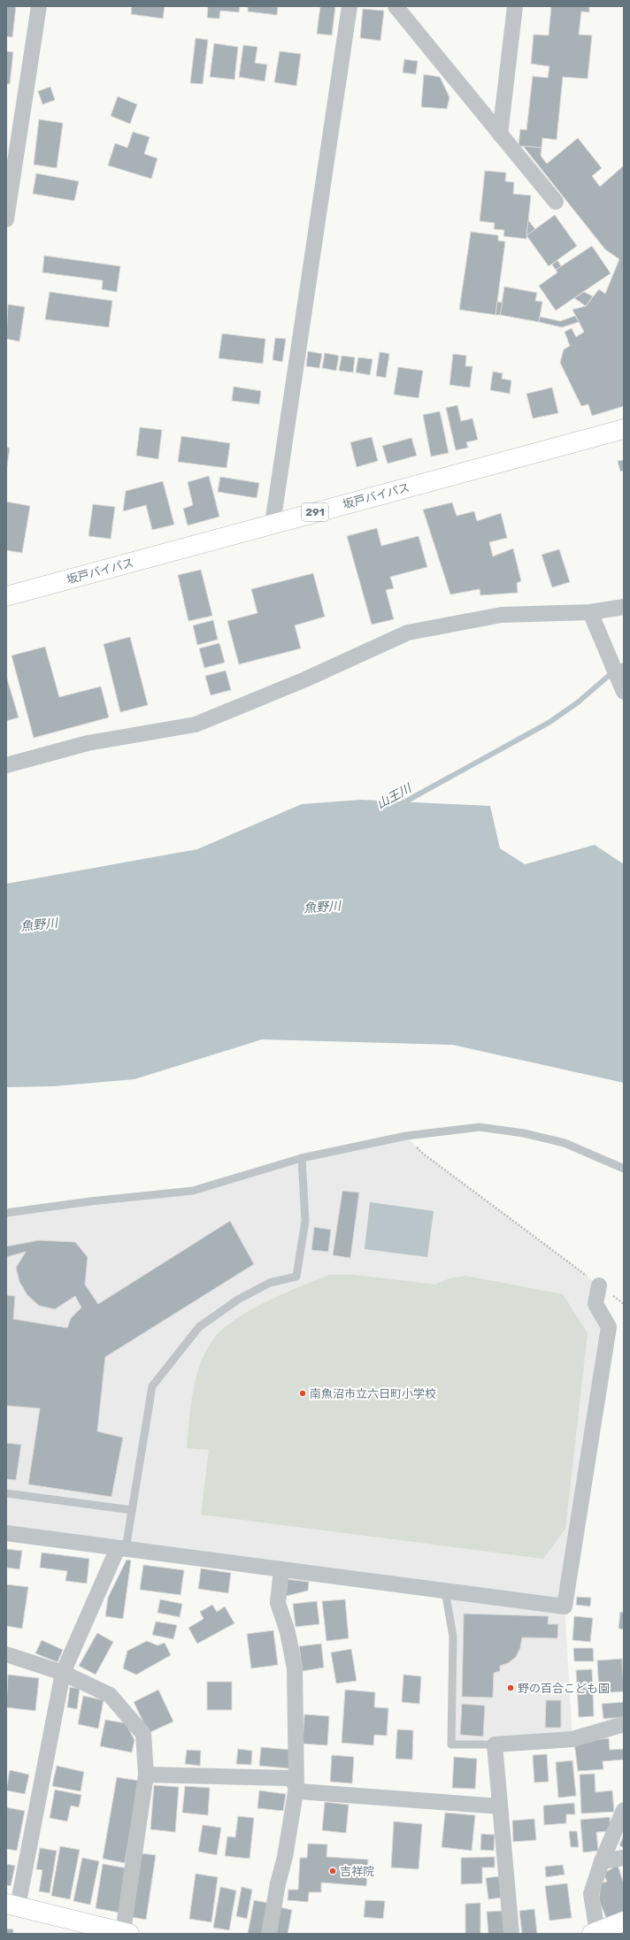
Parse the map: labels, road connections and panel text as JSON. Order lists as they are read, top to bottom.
{
  "streets": {
    "main road": ["坂戸バイパス", "291"]
  },
  "water": ["山王川", "魚野川"],
  "places": ["南魚沼市立六日町小学校", "野の百合こども園", "吉祥院"]
}
